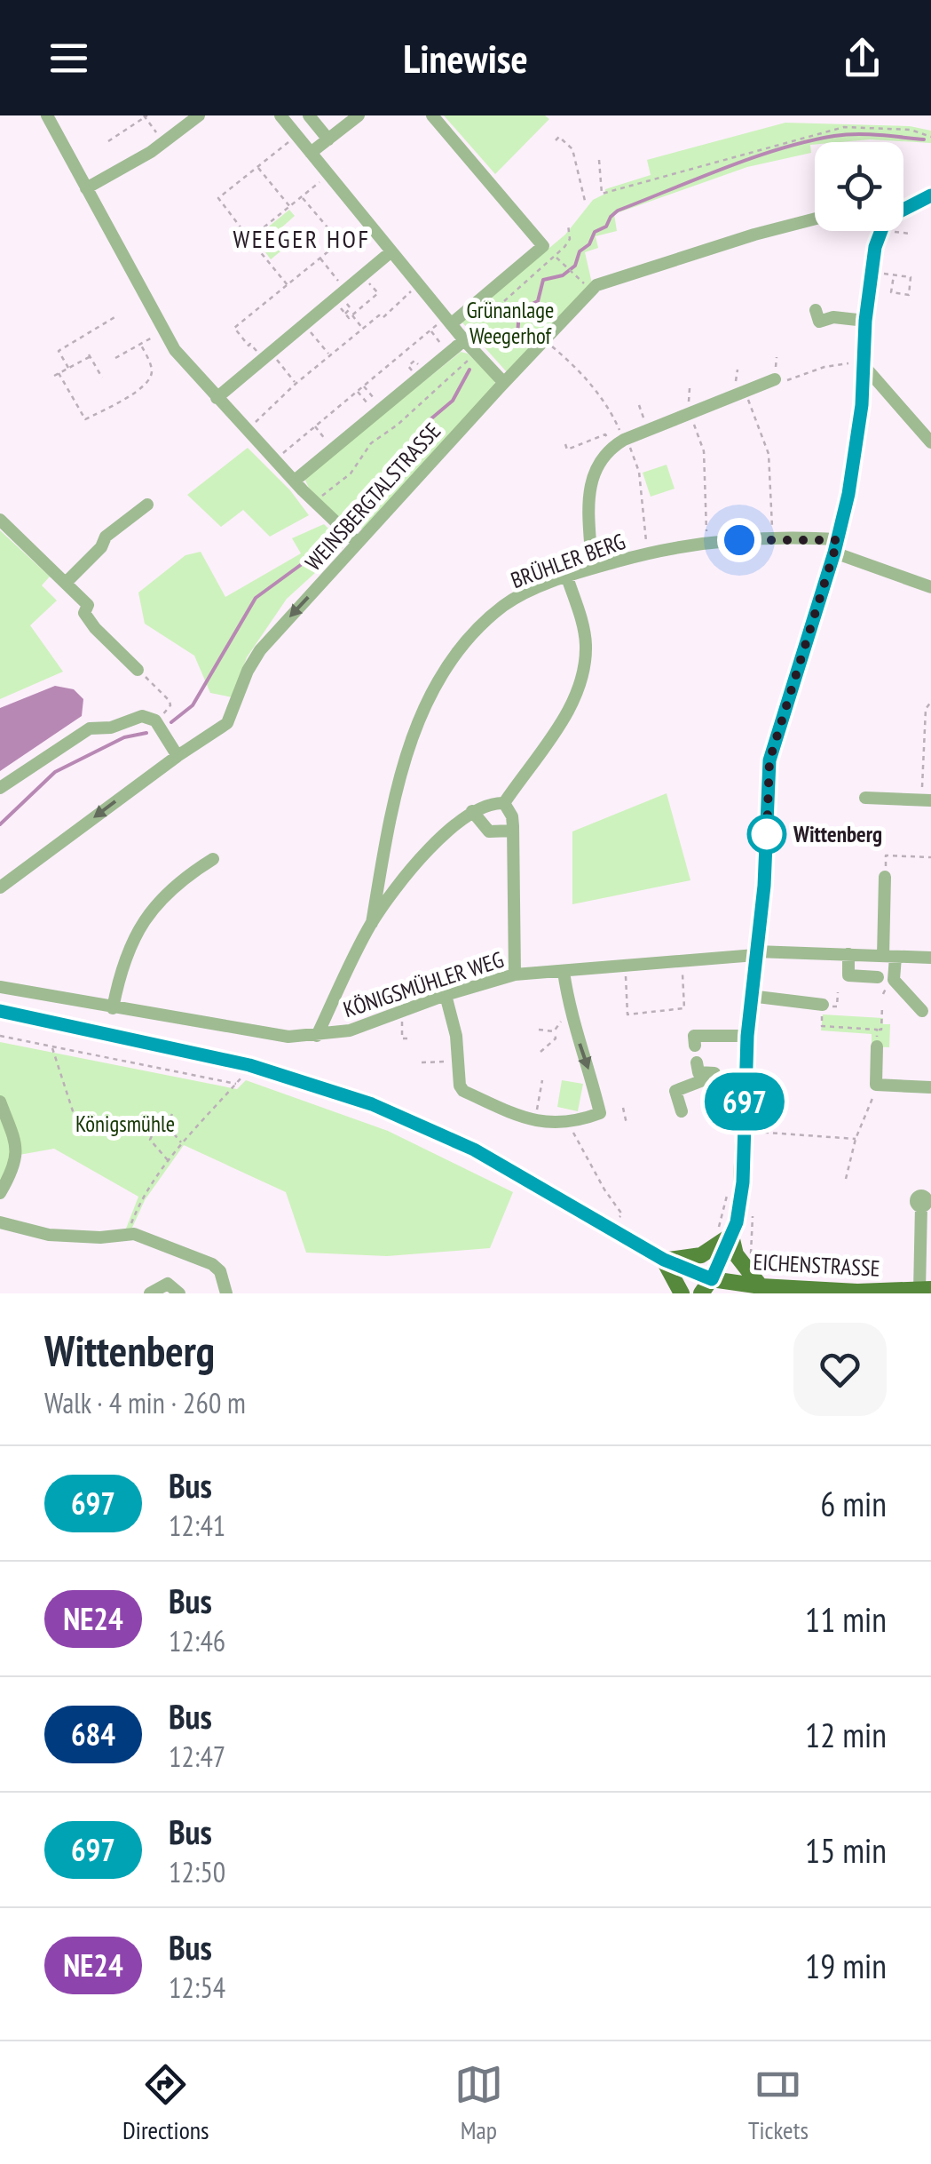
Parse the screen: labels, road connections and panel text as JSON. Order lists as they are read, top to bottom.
{
  "streets": {
    "main road": ["EICHENSTRASSE"],
    "street": ["WEINSBERGTALSTRASSE", "BRÜHLER BERG", "KÖNIGSMÜHLER WEG"]
  },
  "districts": ["WEEGER HOF"],
  "parks": ["Grünanlage Weegerhof", "Königsmühle"],
  "places": ["Wittenberg"],
  "lines": ["bus line 697"],
  "page": {
    "header": "Linewise",
    "on_map": "697",
    "heading": ["Wittenberg", "Walk · 4 min · 260 m"],
    "list": [
      {
        "mark": "697",
        "name": "Bus",
        "note": "12:41",
        "value": "6 min"
      },
      {
        "mark": "NE24",
        "name": "Bus",
        "note": "12:46",
        "value": "11 min"
      },
      {
        "mark": "684",
        "name": "Bus",
        "note": "12:47",
        "value": "12 min"
      },
      {
        "mark": "697",
        "name": "Bus",
        "note": "12:50",
        "value": "15 min"
      },
      {
        "mark": "NE24",
        "name": "Bus",
        "note": "12:54",
        "value": "19 min"
      }
    ],
    "tabs": ["Directions", "Map", "Tickets"]
  }
}
